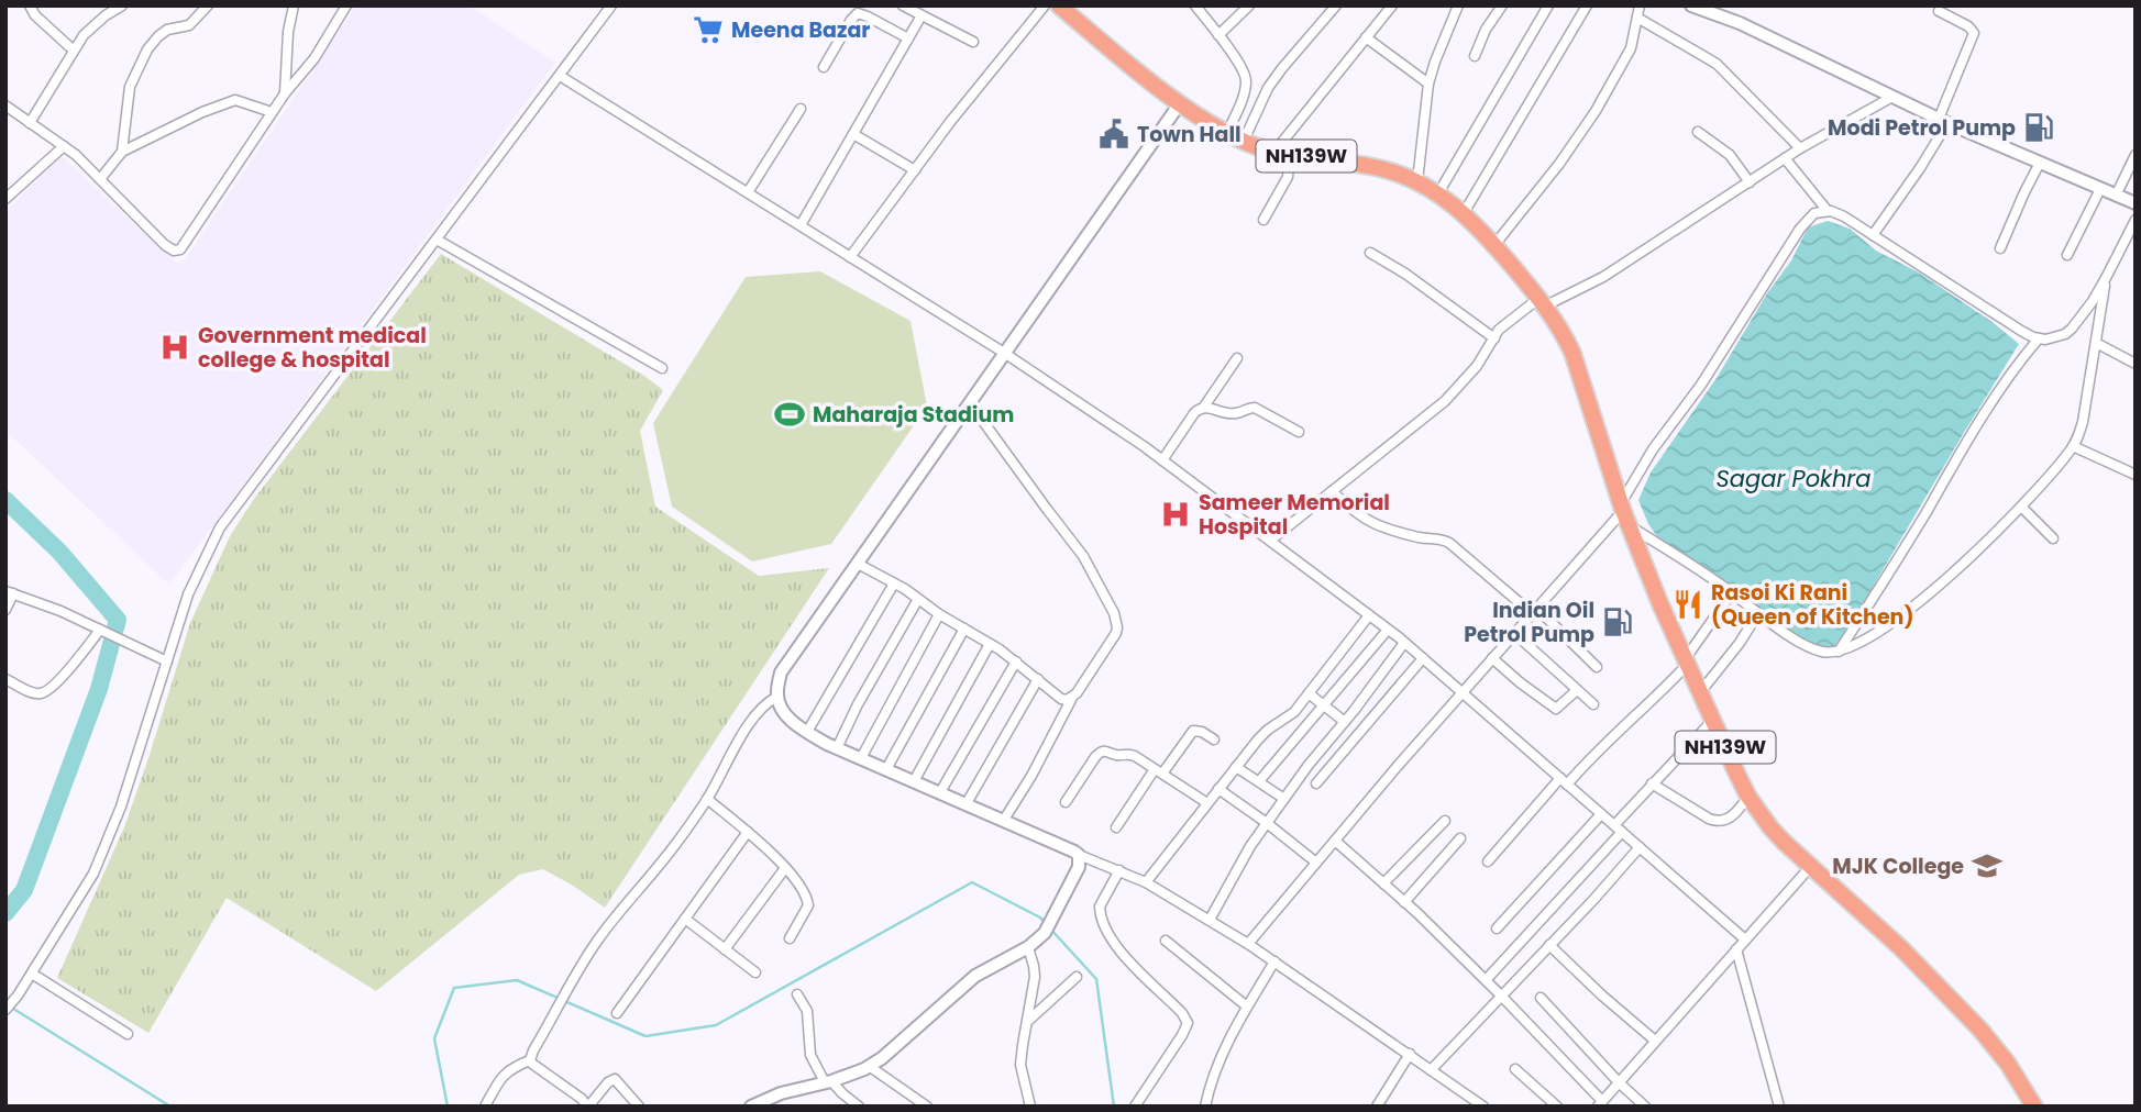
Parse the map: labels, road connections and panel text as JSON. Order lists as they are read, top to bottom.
{
  "streets": {
    "highway": ["NH139W"]
  },
  "water": ["Sagar Pokhra"],
  "places": {
    "supermarket": ["Meena Bazar"],
    "fuel station": ["Modi Petrol Pump", "Indian Oil Petrol Pump"],
    "public building": ["Town Hall"],
    "hospital": ["Government medical college & hospital", "Sameer Memorial Hospital"],
    "sports": ["Maharaja Stadium"],
    "restaurant": ["Rasoi Ki Rani (Queen of Kitchen)"],
    "school or university": ["MJK College"]
  }
}
